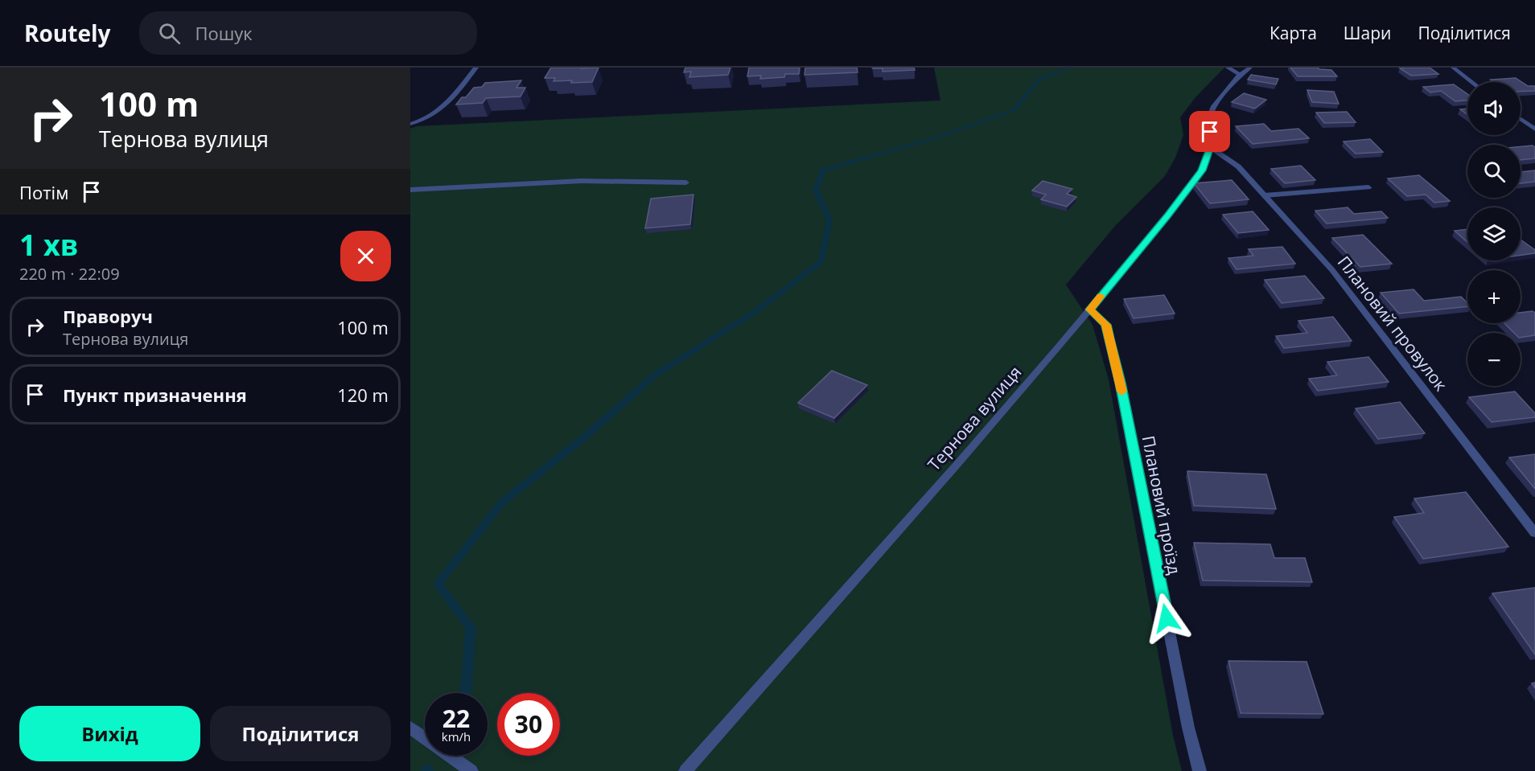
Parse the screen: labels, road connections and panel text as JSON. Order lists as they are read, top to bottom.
{
  "streets": {
    "street": ["Плановий провулок", "Тернова вулиця", "Плановий проїзд"]
  },
  "crossings": [
    ["Плановий провулок", "Тернова вулиця"],
    ["Тернова вулиця", "Плановий проїзд"]
  ],
  "page": {
    "header": "Routely",
    "search": "Пошук",
    "nav": ["Карта", "Шари", "Поділитися"],
    "turn": ["100 m", "Тернова вулиця"],
    "map_buttons": ["+", "−"],
    "then": "Потім",
    "heading": ["1 хв", "220 m · 22:09"],
    "list": [
      {
        "name": "Праворуч",
        "note": "Тернова вулиця",
        "value": "100 m"
      },
      {
        "name": "Пункт призначення",
        "value": "120 m"
      }
    ],
    "speed": "22 km/h",
    "limit": "30",
    "buttons": ["Вихід", "Поділитися"]
  }
}
